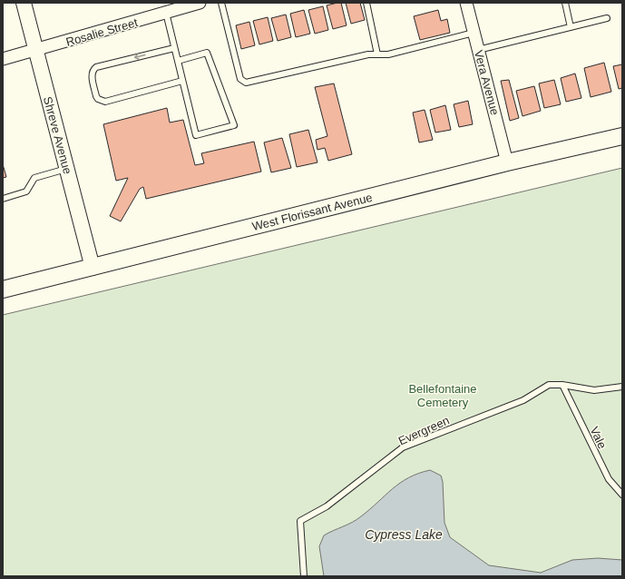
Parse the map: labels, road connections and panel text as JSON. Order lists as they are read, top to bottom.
{
  "streets": {
    "main road": ["West Florissant Avenue"],
    "street": ["Rosalie Street", "Vera Avenue", "Shreve Avenue"],
    "lane": ["Evergreen", "Vale"]
  },
  "crossings": [
    ["Rosalie Street", "Shreve Avenue"],
    ["Vera Avenue", "West Florissant Avenue"],
    ["Shreve Avenue", "West Florissant Avenue"],
    ["Evergreen", "Vale"]
  ],
  "water": ["Cypress Lake"],
  "parks": ["Bellefontaine Cemetery"]
}
